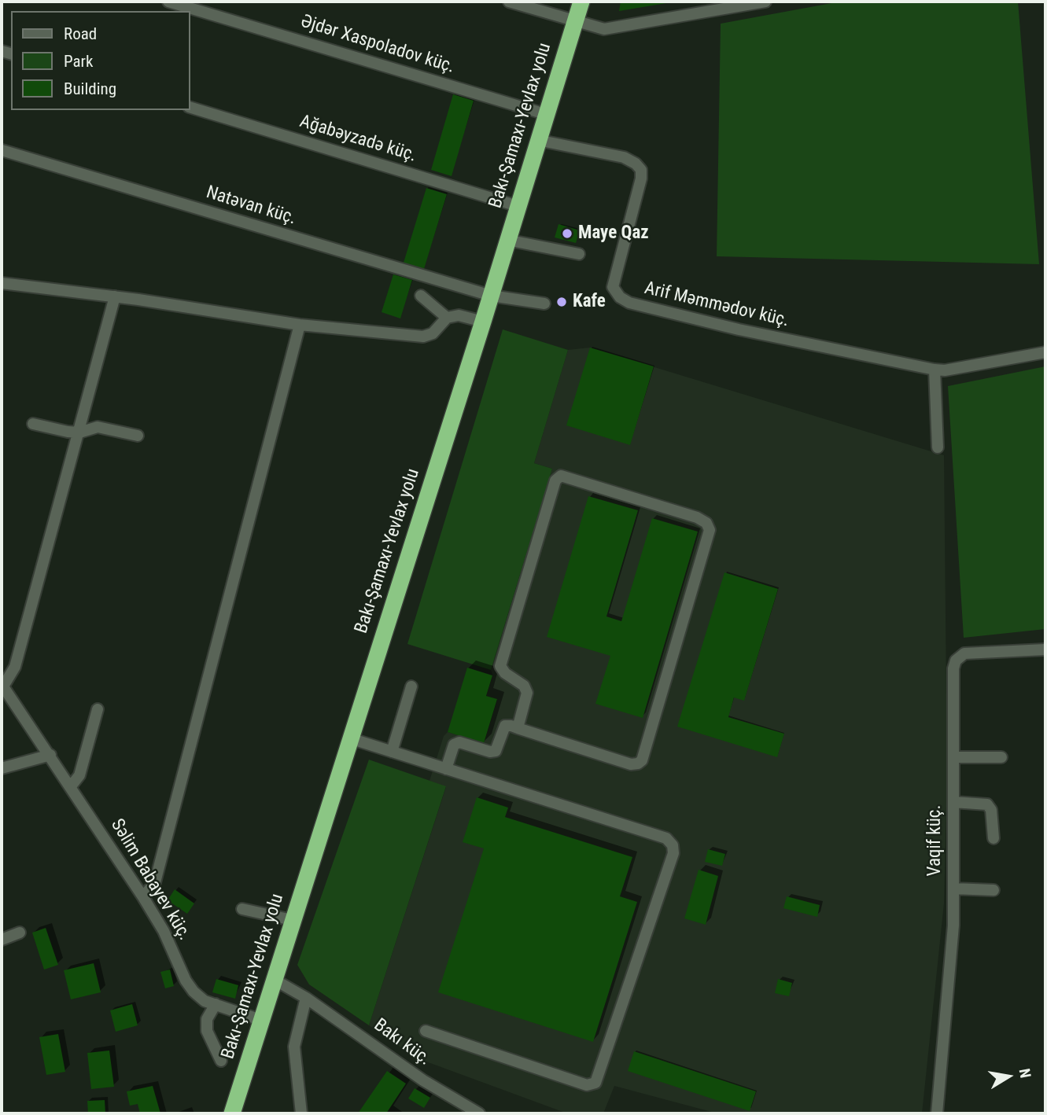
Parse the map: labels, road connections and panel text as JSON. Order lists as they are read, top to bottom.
{
  "streets": {
    "highway": ["Bakı-Şamaxı-Yevlax yolu"],
    "street": [
      "Əjdər Xaspoladov küç.",
      "Ağabəyzadə küç.",
      "Natəvan küç.",
      "Arif Məmmədov küç.",
      "Vaqif küç.",
      "Səlim Babayev küç.",
      "Bakı küç."
    ]
  },
  "crossings": [
    ["Əjdər Xaspoladov küç.", "Bakı-Şamaxı-Yevlax yolu"],
    ["Bakı-Şamaxı-Yevlax yolu", "Ağabəyzadə küç."],
    ["Bakı-Şamaxı-Yevlax yolu", "Natəvan küç."],
    ["Bakı-Şamaxı-Yevlax yolu", "Arif Məmmədov küç."],
    ["Bakı-Şamaxı-Yevlax yolu", "Səlim Babayev küç."],
    ["Bakı-Şamaxı-Yevlax yolu", "Bakı küç."]
  ],
  "places": ["Maye Qaz", "Kafe"],
  "legend": ["Road", "Park", "Building"],
  "north": "right"
}
